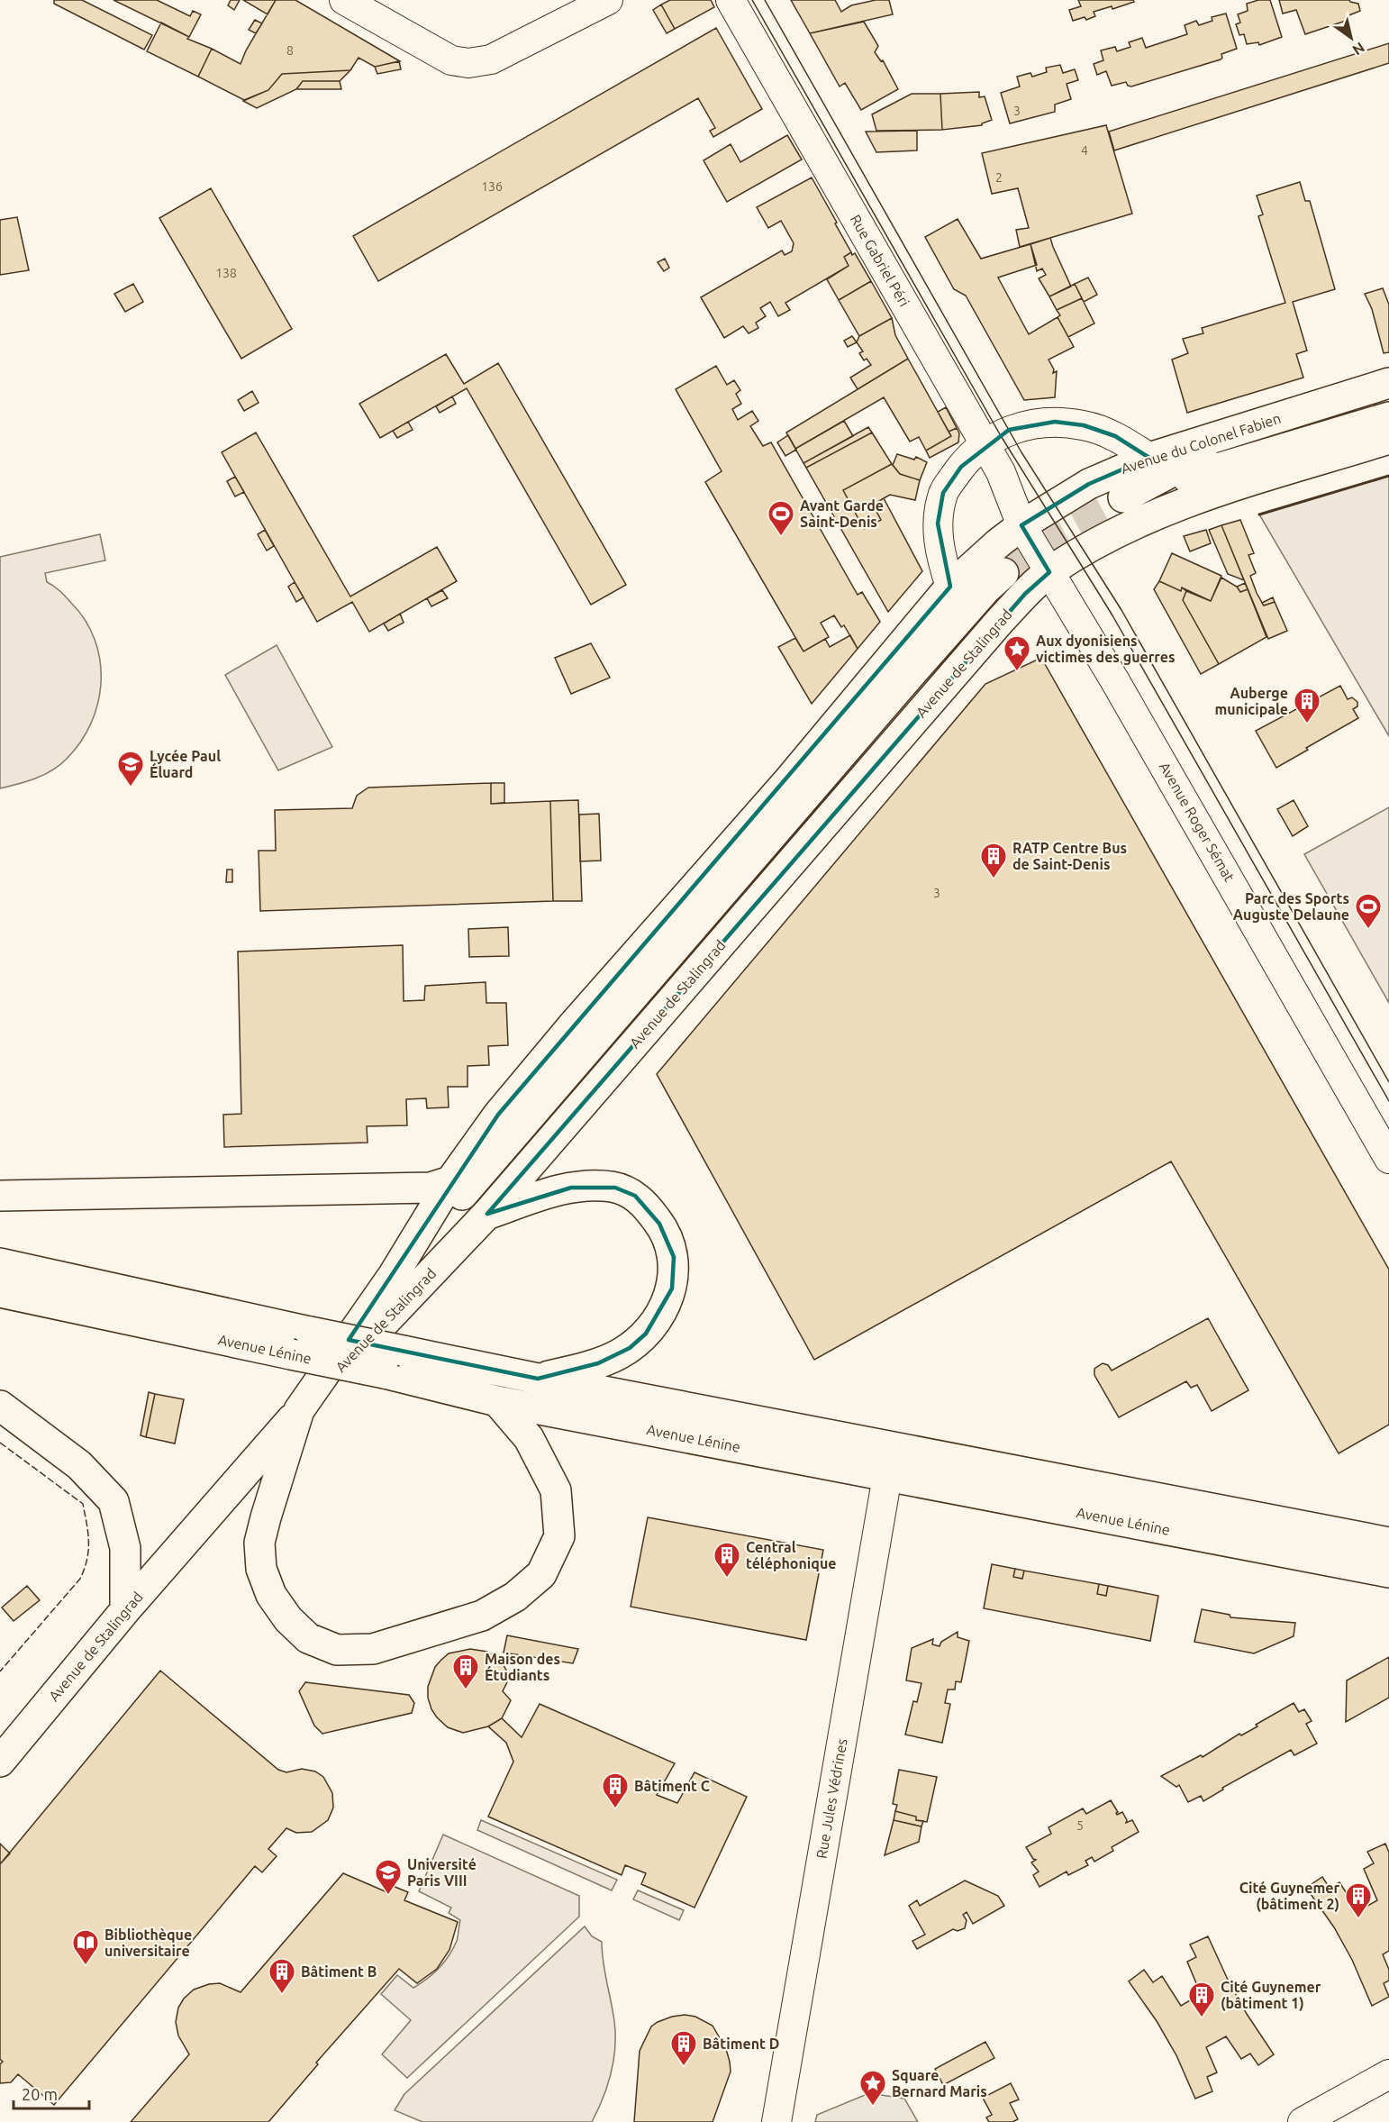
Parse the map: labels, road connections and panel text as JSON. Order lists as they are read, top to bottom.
{
  "streets": {
    "main road": ["Avenue du Colonel Fabien", "Avenue de Stalingrad", "Avenue Lénine"],
    "street": ["Rue Gabriel Péri", "Avenue Roger Sémat", "Rue Jules Védrines"]
  },
  "crossings": [
    ["Rue Gabriel Péri", "Avenue du Colonel Fabien"],
    ["Rue Gabriel Péri", "Avenue de Stalingrad"],
    ["Rue Gabriel Péri", "Avenue Roger Sémat"],
    ["Avenue du Colonel Fabien", "Avenue de Stalingrad"],
    ["Avenue du Colonel Fabien", "Avenue Roger Sémat"],
    ["Avenue de Stalingrad", "Avenue Roger Sémat"],
    ["Avenue Lénine", "Rue Jules Védrines"]
  ],
  "places": {
    "sports": ["Avant Garde Saint-Denis", "Parc des Sports Auguste Delaune"],
    "place": ["Aux dyonisiens victimes des guerres", "Square Bernard Maris"],
    "building": [
      "Auberge municipale",
      "RATP Centre Bus de Saint-Denis",
      "Central téléphonique",
      "Maison des Étudiants",
      "Bâtiment C",
      "Cité Guynemer (bâtiment 2)",
      "Bâtiment B",
      "Cité Guynemer (bâtiment 1)",
      "Bâtiment D"
    ],
    "school or university": ["Lycée Paul Éluard", "Université Paris VIII"],
    "library": ["Bibliothèque universitaire"]
  },
  "house_numbers": [
    "8",
    "3",
    "4",
    "2",
    "136",
    "138",
    "3",
    "5"
  ],
  "scale_bar": "20 m",
  "north": "bottom right"
}
